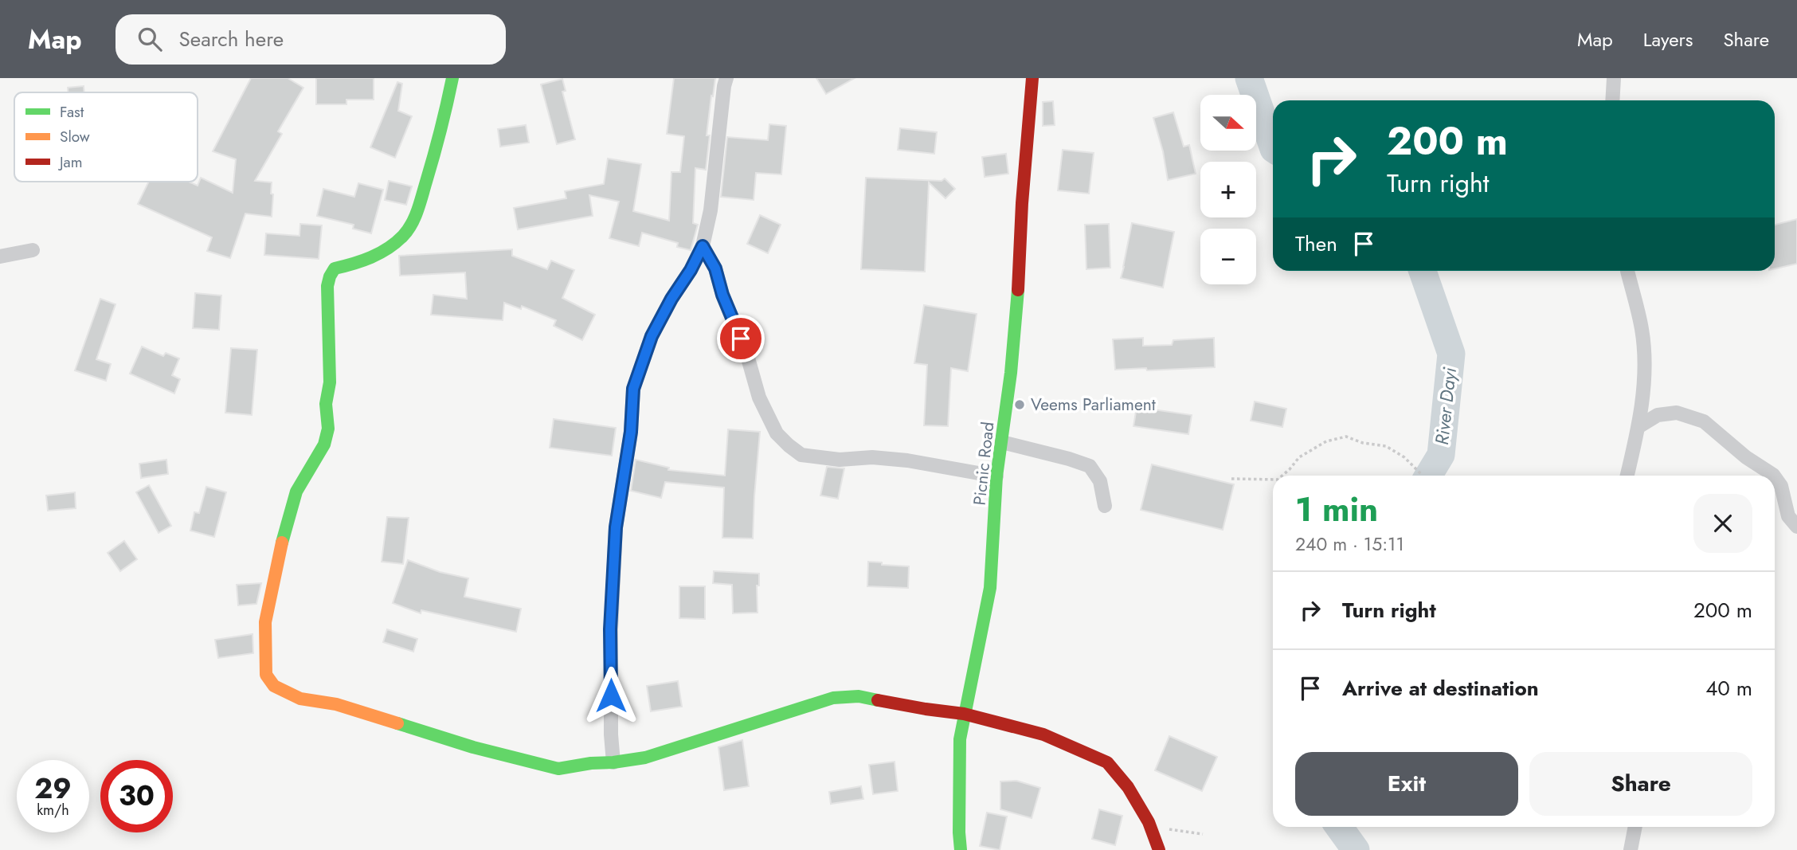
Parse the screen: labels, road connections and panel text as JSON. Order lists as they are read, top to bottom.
{
  "streets": {
    "street": ["Picnic Road"]
  },
  "water": ["River Dayi"],
  "places": ["Veems Parliament"],
  "legend": ["Fast", "Slow", "Jam"],
  "north": "right",
  "page": {
    "header": "Map",
    "search": "Search here",
    "nav": ["Map", "Layers", "Share"],
    "map_buttons": ["+", "−"],
    "turn": ["200 m", "Turn right"],
    "then": "Then",
    "heading": ["1 min", "240 m · 15:11"],
    "list": [
      {
        "name": "Turn right",
        "value": "200 m"
      },
      {
        "name": "Arrive at destination",
        "value": "40 m"
      }
    ],
    "buttons": ["Exit", "Share"],
    "speed": "29 km/h",
    "limit": "30"
  }
}
